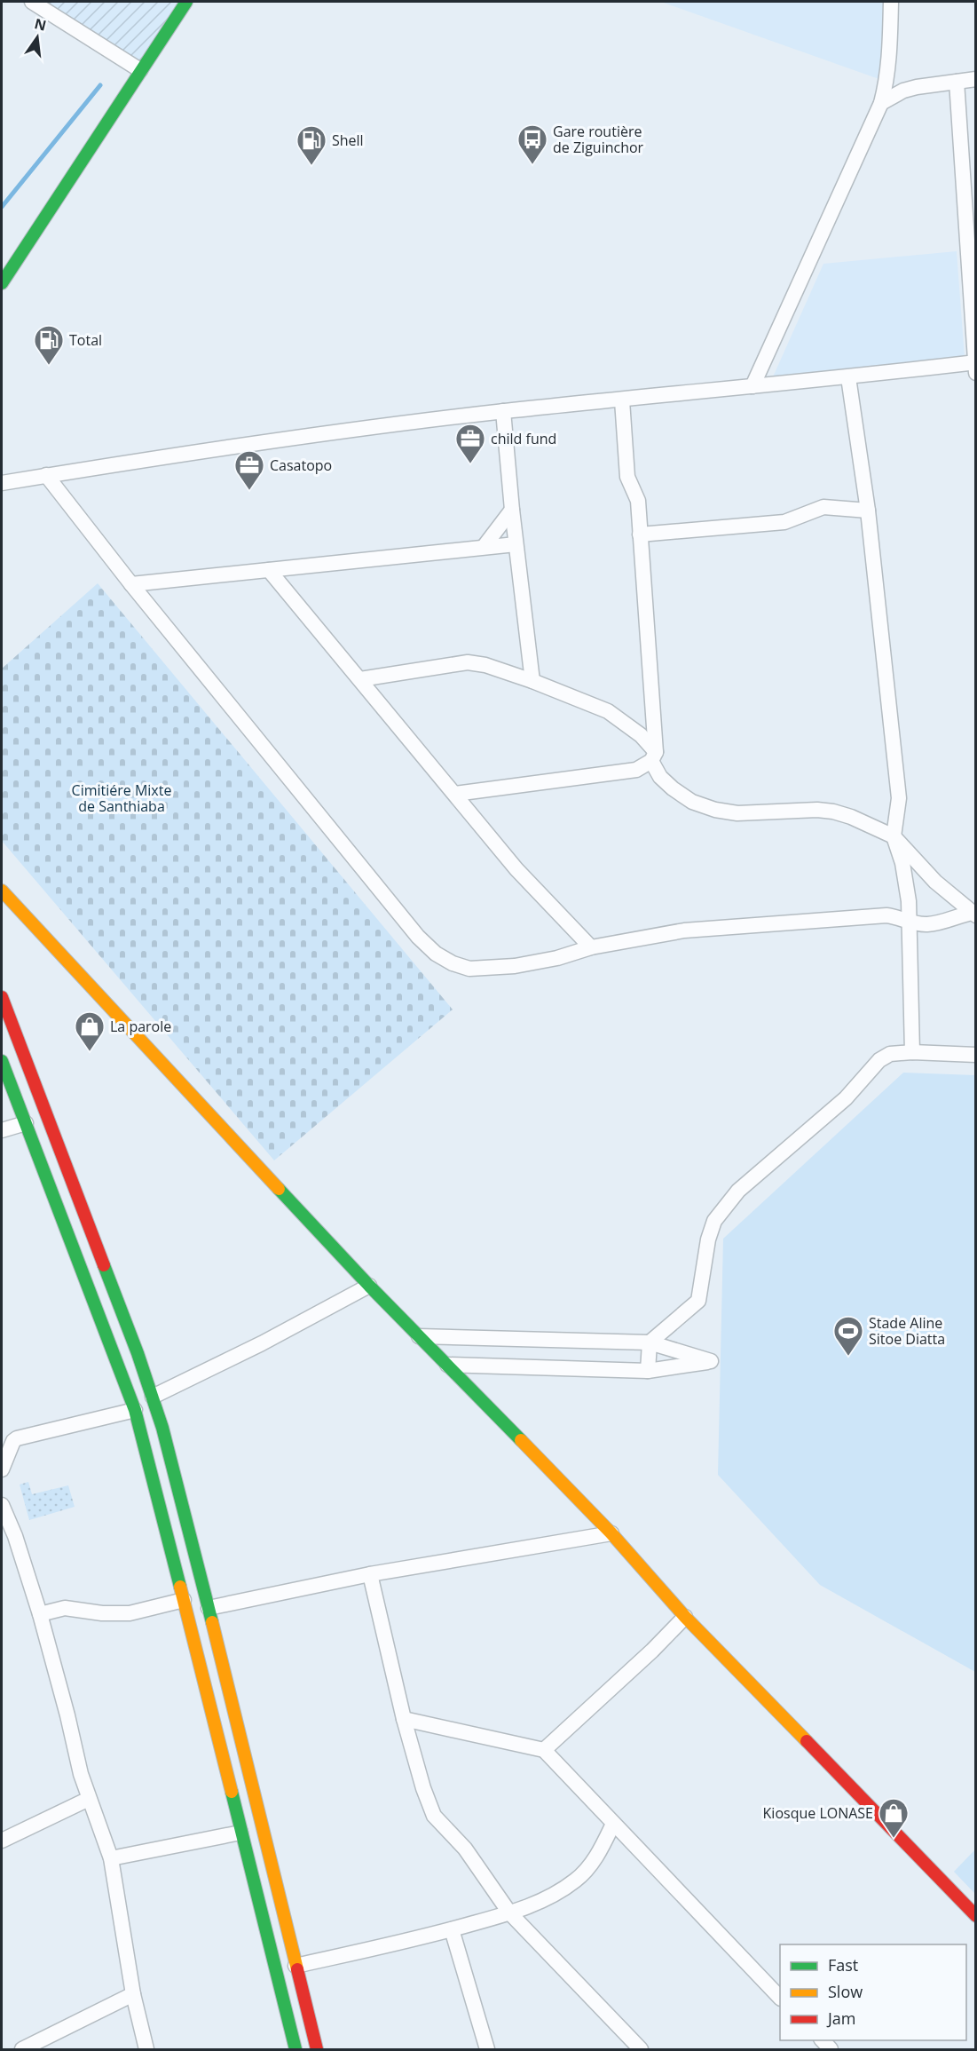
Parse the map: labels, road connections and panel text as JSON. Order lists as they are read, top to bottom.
{
  "parks": ["Cimitiére Mixte de Santhiaba"],
  "places": {
    "bus stop": ["Gare routière de Ziguinchor"],
    "fuel station": ["Shell", "Total"],
    "office": ["child fund", "Casatopo"],
    "shop": ["La parole", "Kiosque LONASE"],
    "sports": ["Stade Aline Sitoe Diatta"]
  },
  "legend": ["Fast", "Slow", "Jam"],
  "north": "top"
}
